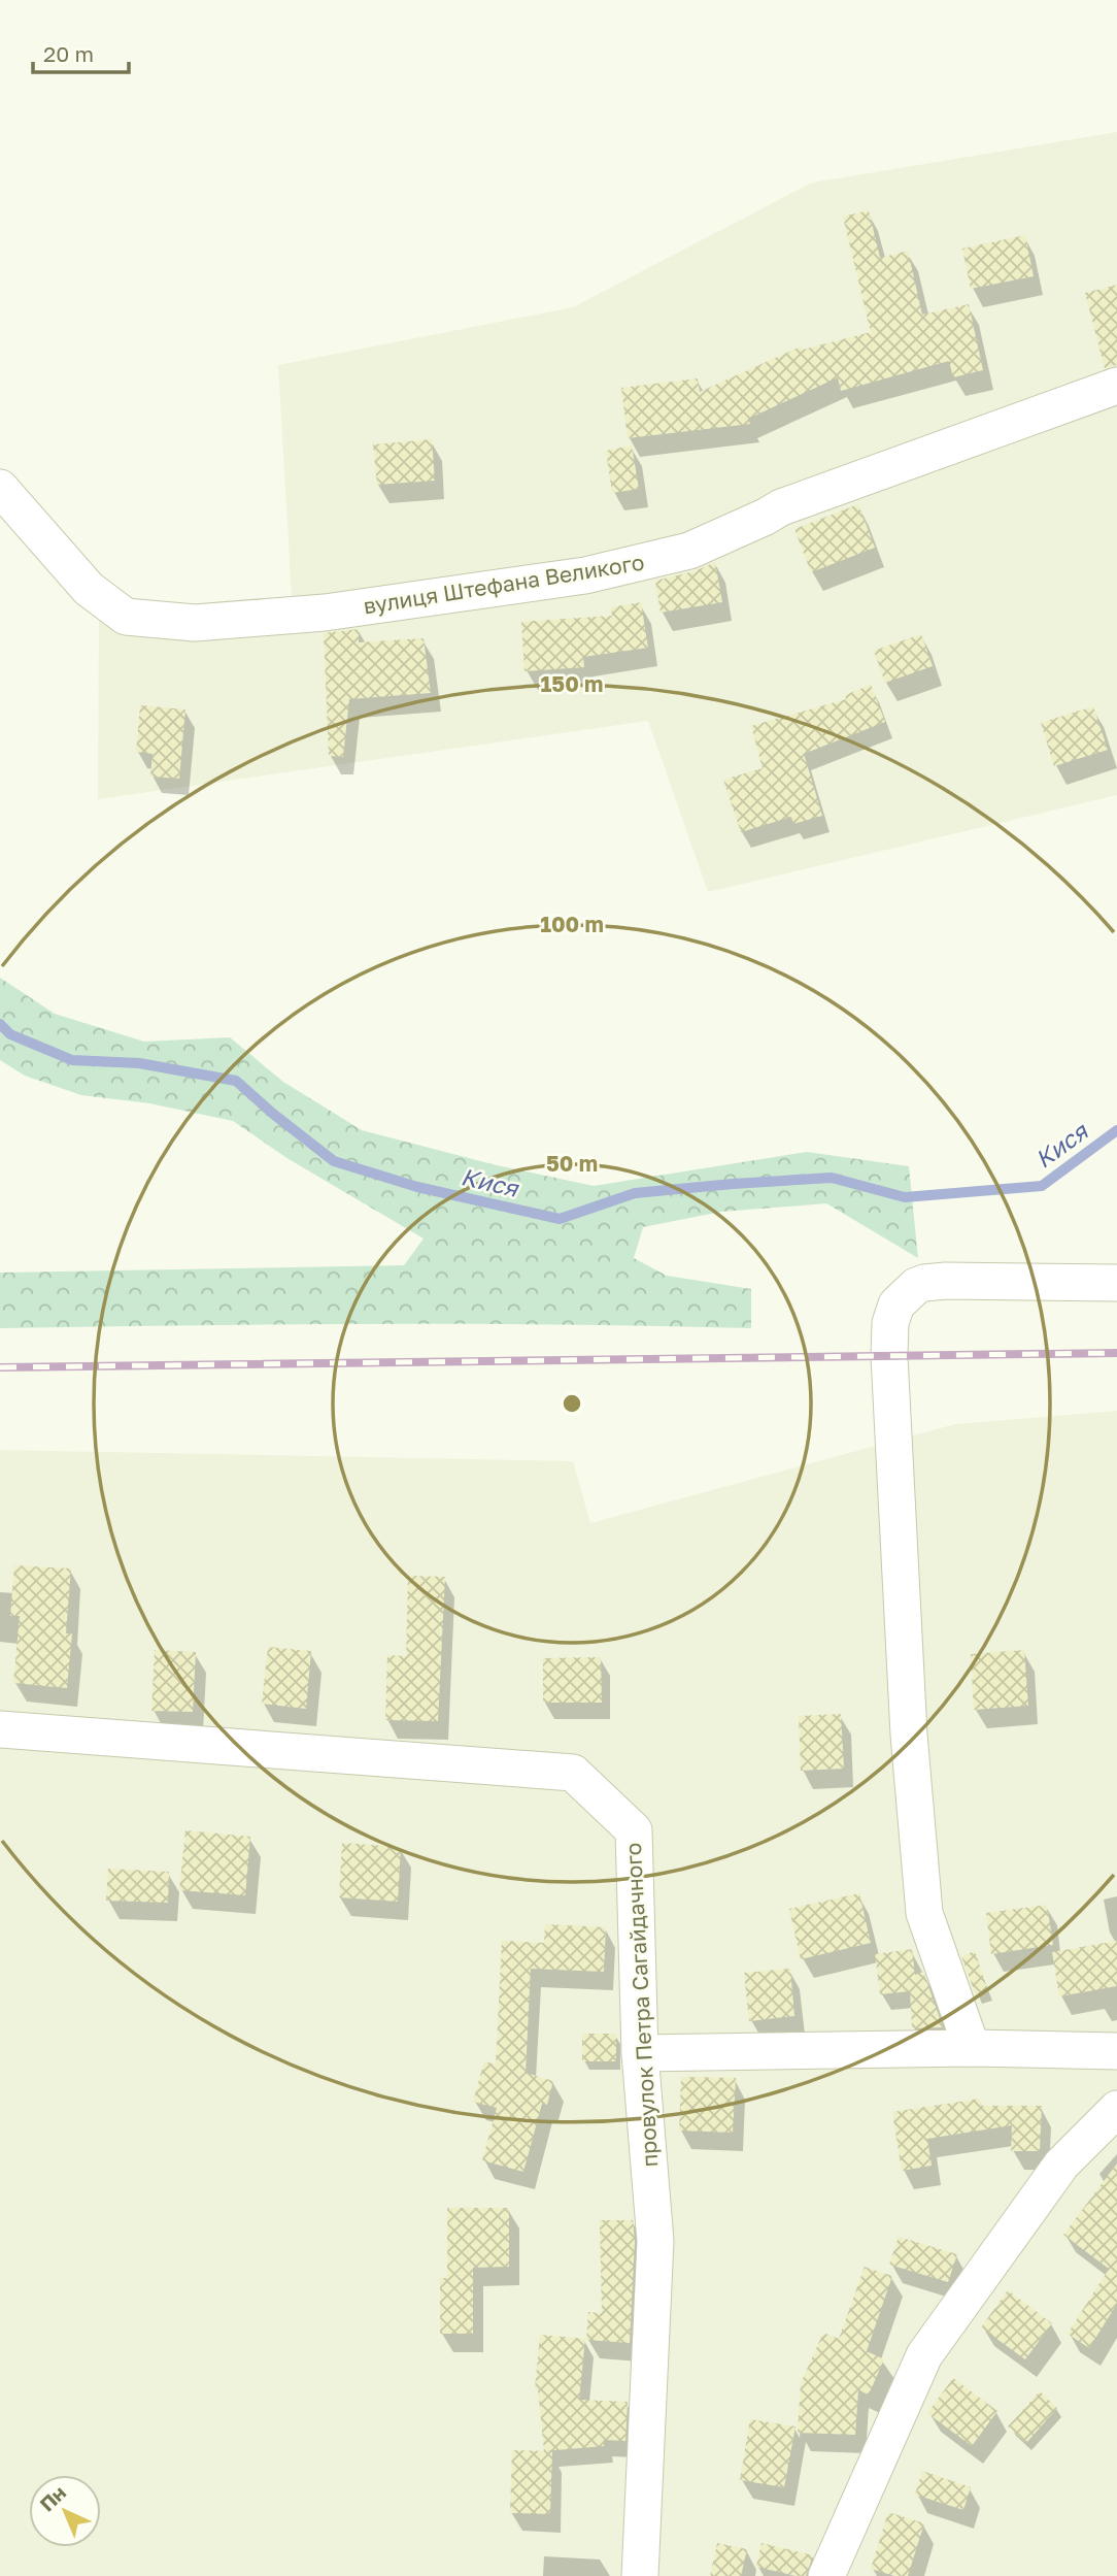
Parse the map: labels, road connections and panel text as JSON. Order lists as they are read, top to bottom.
{
  "streets": {
    "street": ["вулиця Штефана Великого", "провулок Петра Сагайдачного"]
  },
  "water": ["Кися"],
  "scale_bar": "20 m",
  "north": "top left",
  "rings": ["150 m", "100 m", "50 m"]
}
